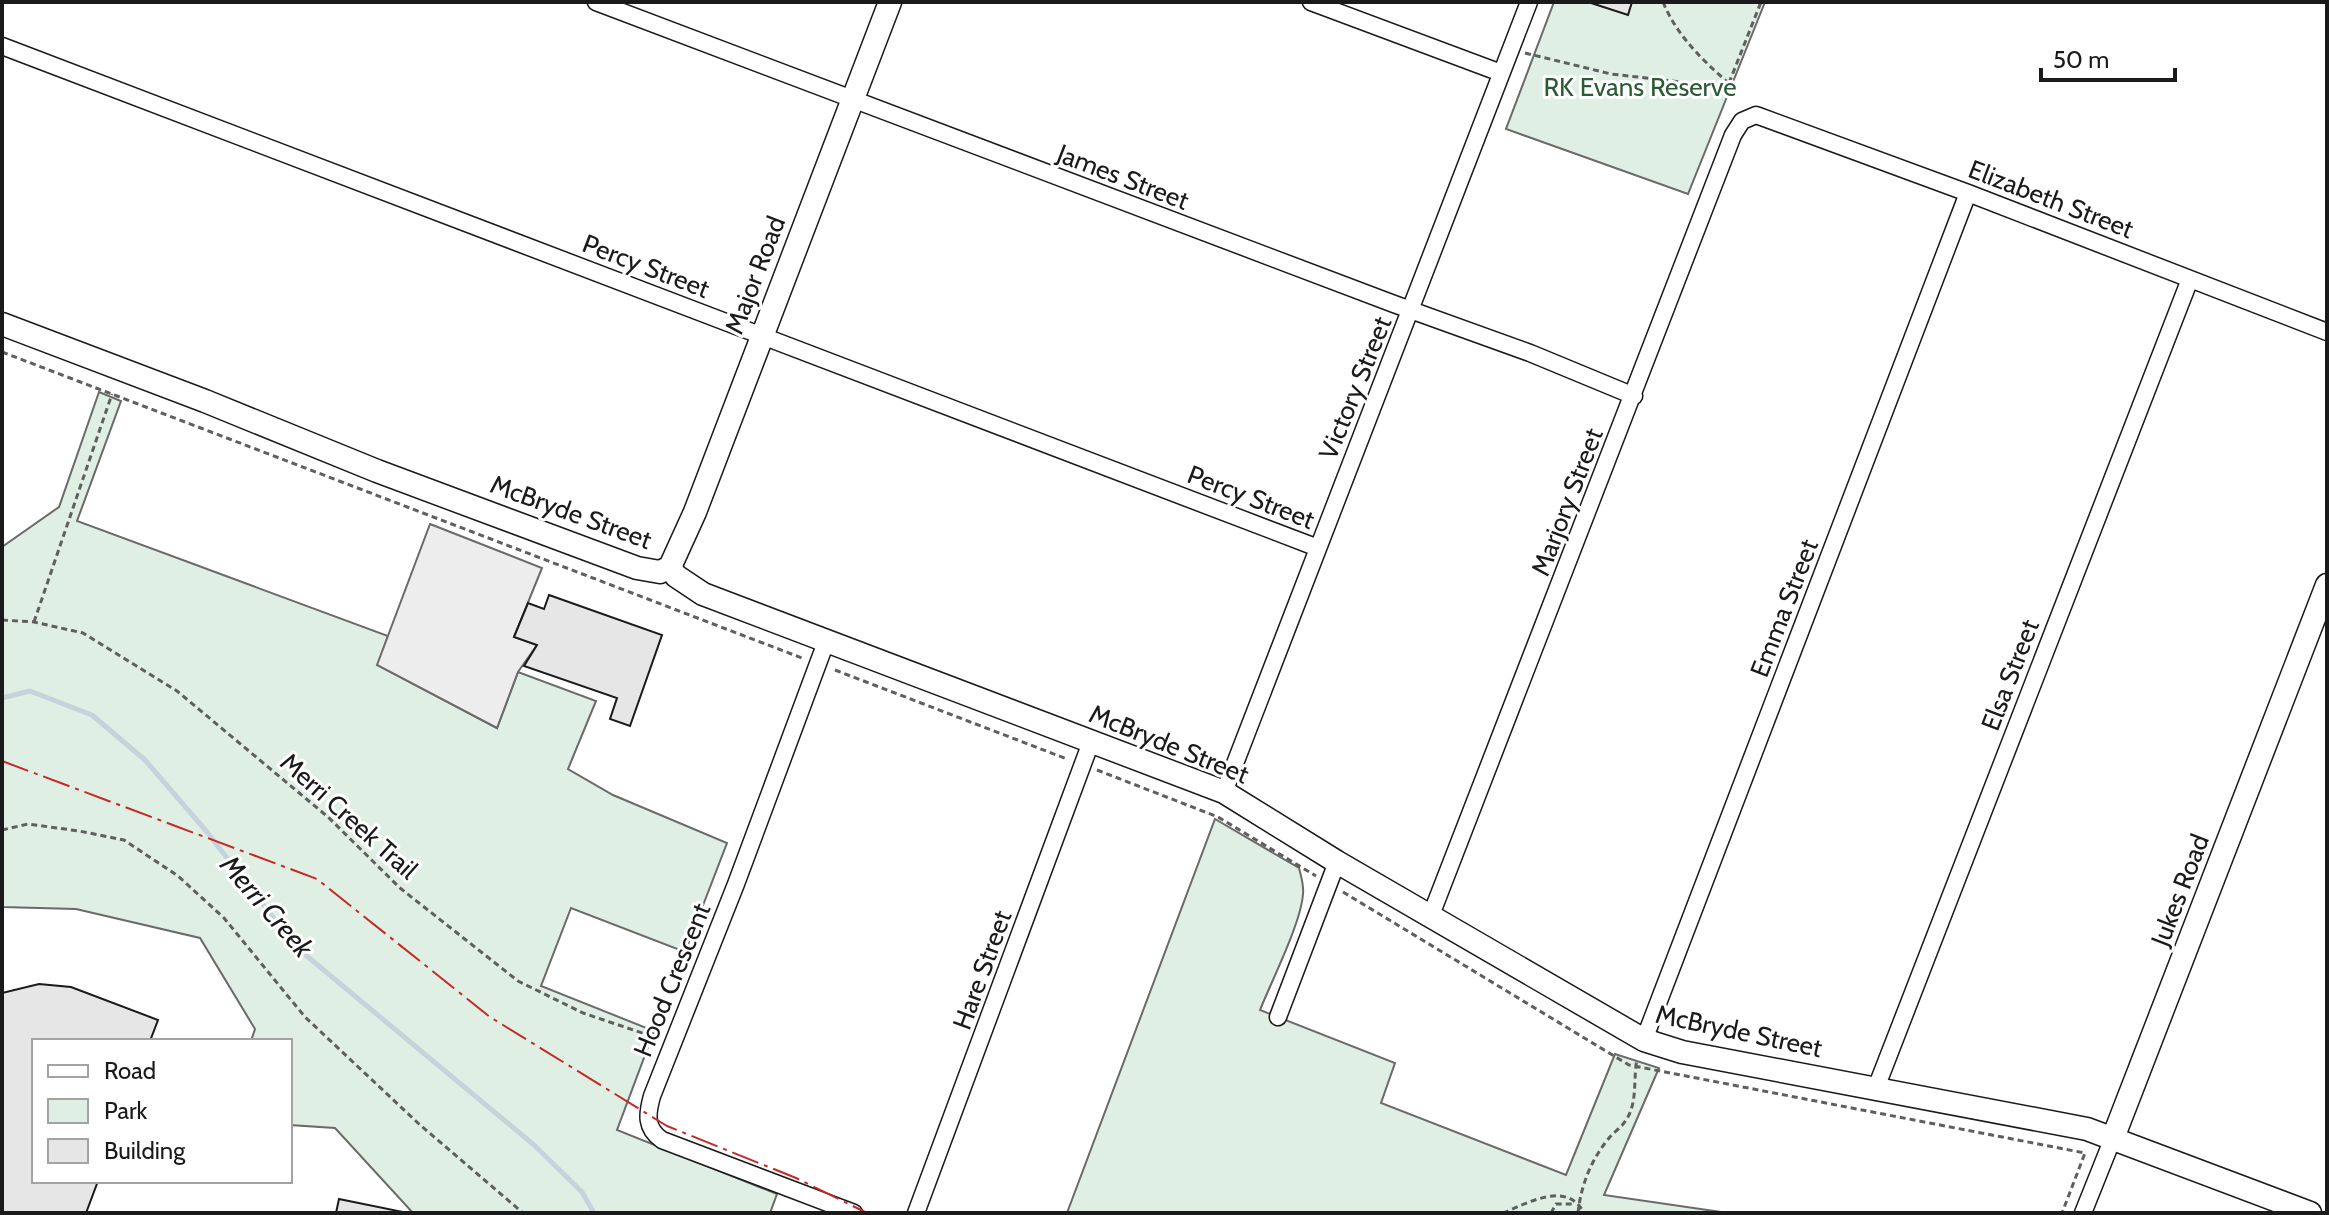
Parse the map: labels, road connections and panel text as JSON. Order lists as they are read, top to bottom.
{
  "streets": {
    "street": [
      "James Street",
      "Elizabeth Street",
      "Percy Street",
      "Major Road",
      "Victory Street",
      "Marjory Street",
      "McBryde Street",
      "Emma Street",
      "Elsa Street",
      "Jukes Road",
      "Hare Street",
      "Hood Crescent"
    ],
    "path": ["Merri Creek Trail"]
  },
  "crossings": [
    ["James Street", "Major Road"],
    ["James Street", "Victory Street"],
    ["James Street", "Marjory Street"],
    ["Elizabeth Street", "Marjory Street"],
    ["Elizabeth Street", "Emma Street"],
    ["Elizabeth Street", "Elsa Street"],
    ["Percy Street", "Major Road"],
    ["Percy Street", "Victory Street"],
    ["Major Road", "McBryde Street"],
    ["Victory Street", "McBryde Street"],
    ["Marjory Street", "McBryde Street"],
    ["McBryde Street", "Emma Street"],
    ["McBryde Street", "Elsa Street"],
    ["McBryde Street", "Jukes Road"],
    ["McBryde Street", "Hare Street"],
    ["McBryde Street", "Hood Crescent"],
    ["Merri Creek Trail", "Hood Crescent"]
  ],
  "water": ["Merri Creek"],
  "parks": ["RK Evans Reserve"],
  "legend": ["Road", "Park", "Building"],
  "scale_bar": "50 m"
}
